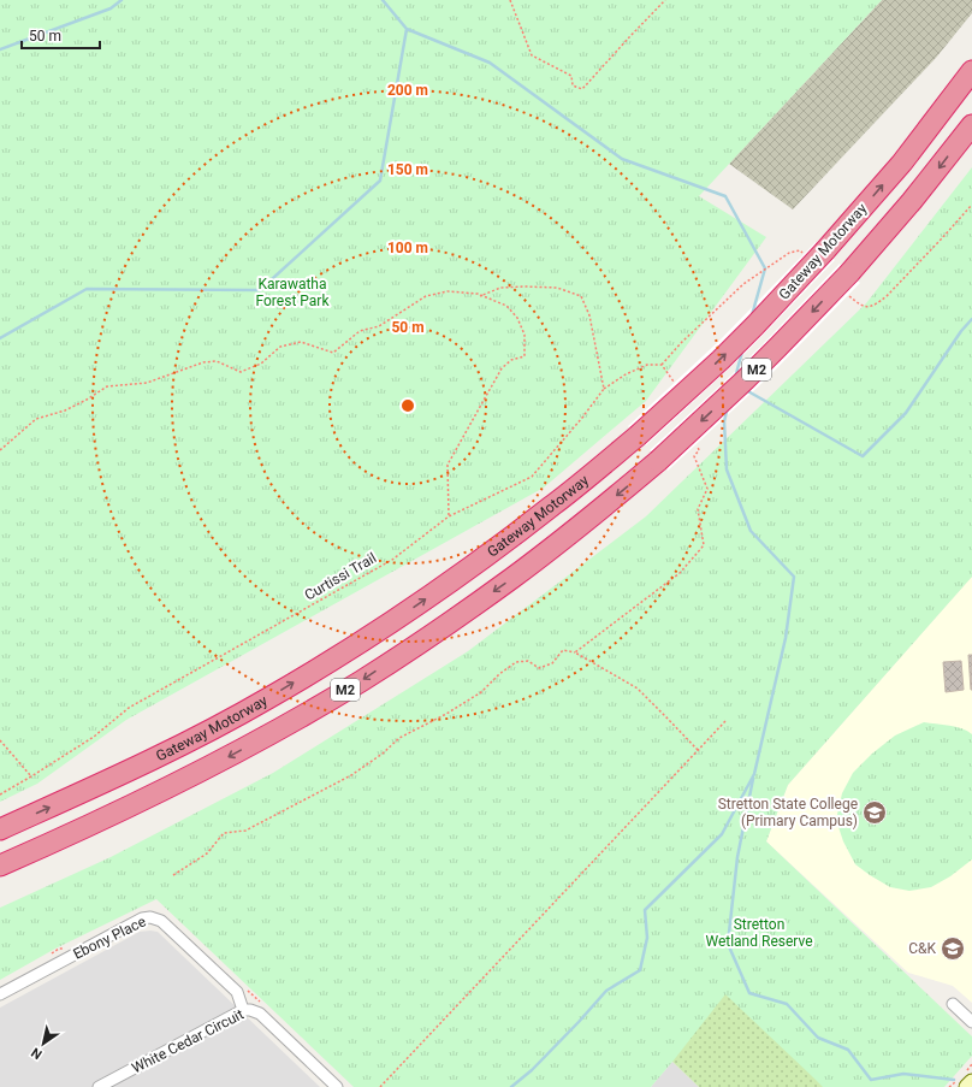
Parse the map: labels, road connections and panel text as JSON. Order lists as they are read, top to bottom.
{
  "streets": {
    "highway": ["Gateway Motorway", "M2"],
    "street": ["Ebony Place", "White Cedar Circuit"],
    "path": ["Curtissi Trail"]
  },
  "crossings": [
    ["Ebony Place", "White Cedar Circuit"]
  ],
  "parks": ["Karawatha Forest Park", "Stretton Wetland Reserve"],
  "places": {
    "school or university": ["Stretton State College (Primary Campus)", "C&K"]
  },
  "scale_bar": "50 m",
  "north": "bottom left",
  "rings": [
    "200 m",
    "150 m",
    "100 m",
    "50 m"
  ]
}
